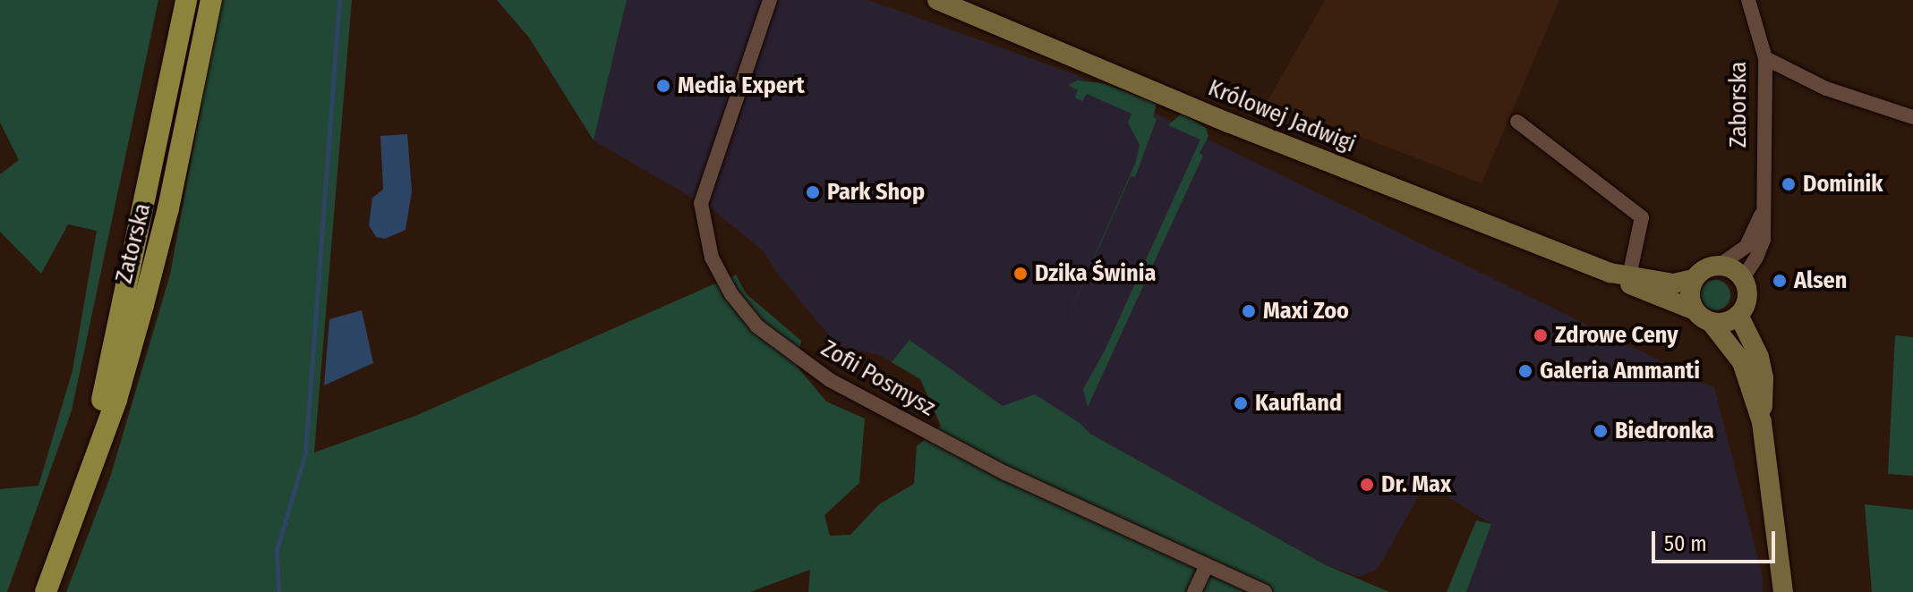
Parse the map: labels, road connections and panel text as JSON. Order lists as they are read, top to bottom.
{
  "streets": {
    "main road": ["Zatorska"],
    "street": ["Zaborska", "Królowej Jadwigi", "Zofii Posmysz"]
  },
  "crossings": [
    ["Zaborska", "Królowej Jadwigi"]
  ],
  "places": [
    "Media Expert",
    "Dominik",
    "Park Shop",
    "Dzika Świnia",
    "Alsen",
    "Maxi Zoo",
    "Zdrowe Ceny",
    "Galeria Ammanti",
    "Kaufland",
    "Biedronka",
    "Dr. Max"
  ],
  "scale_bar": "50 m"
}
